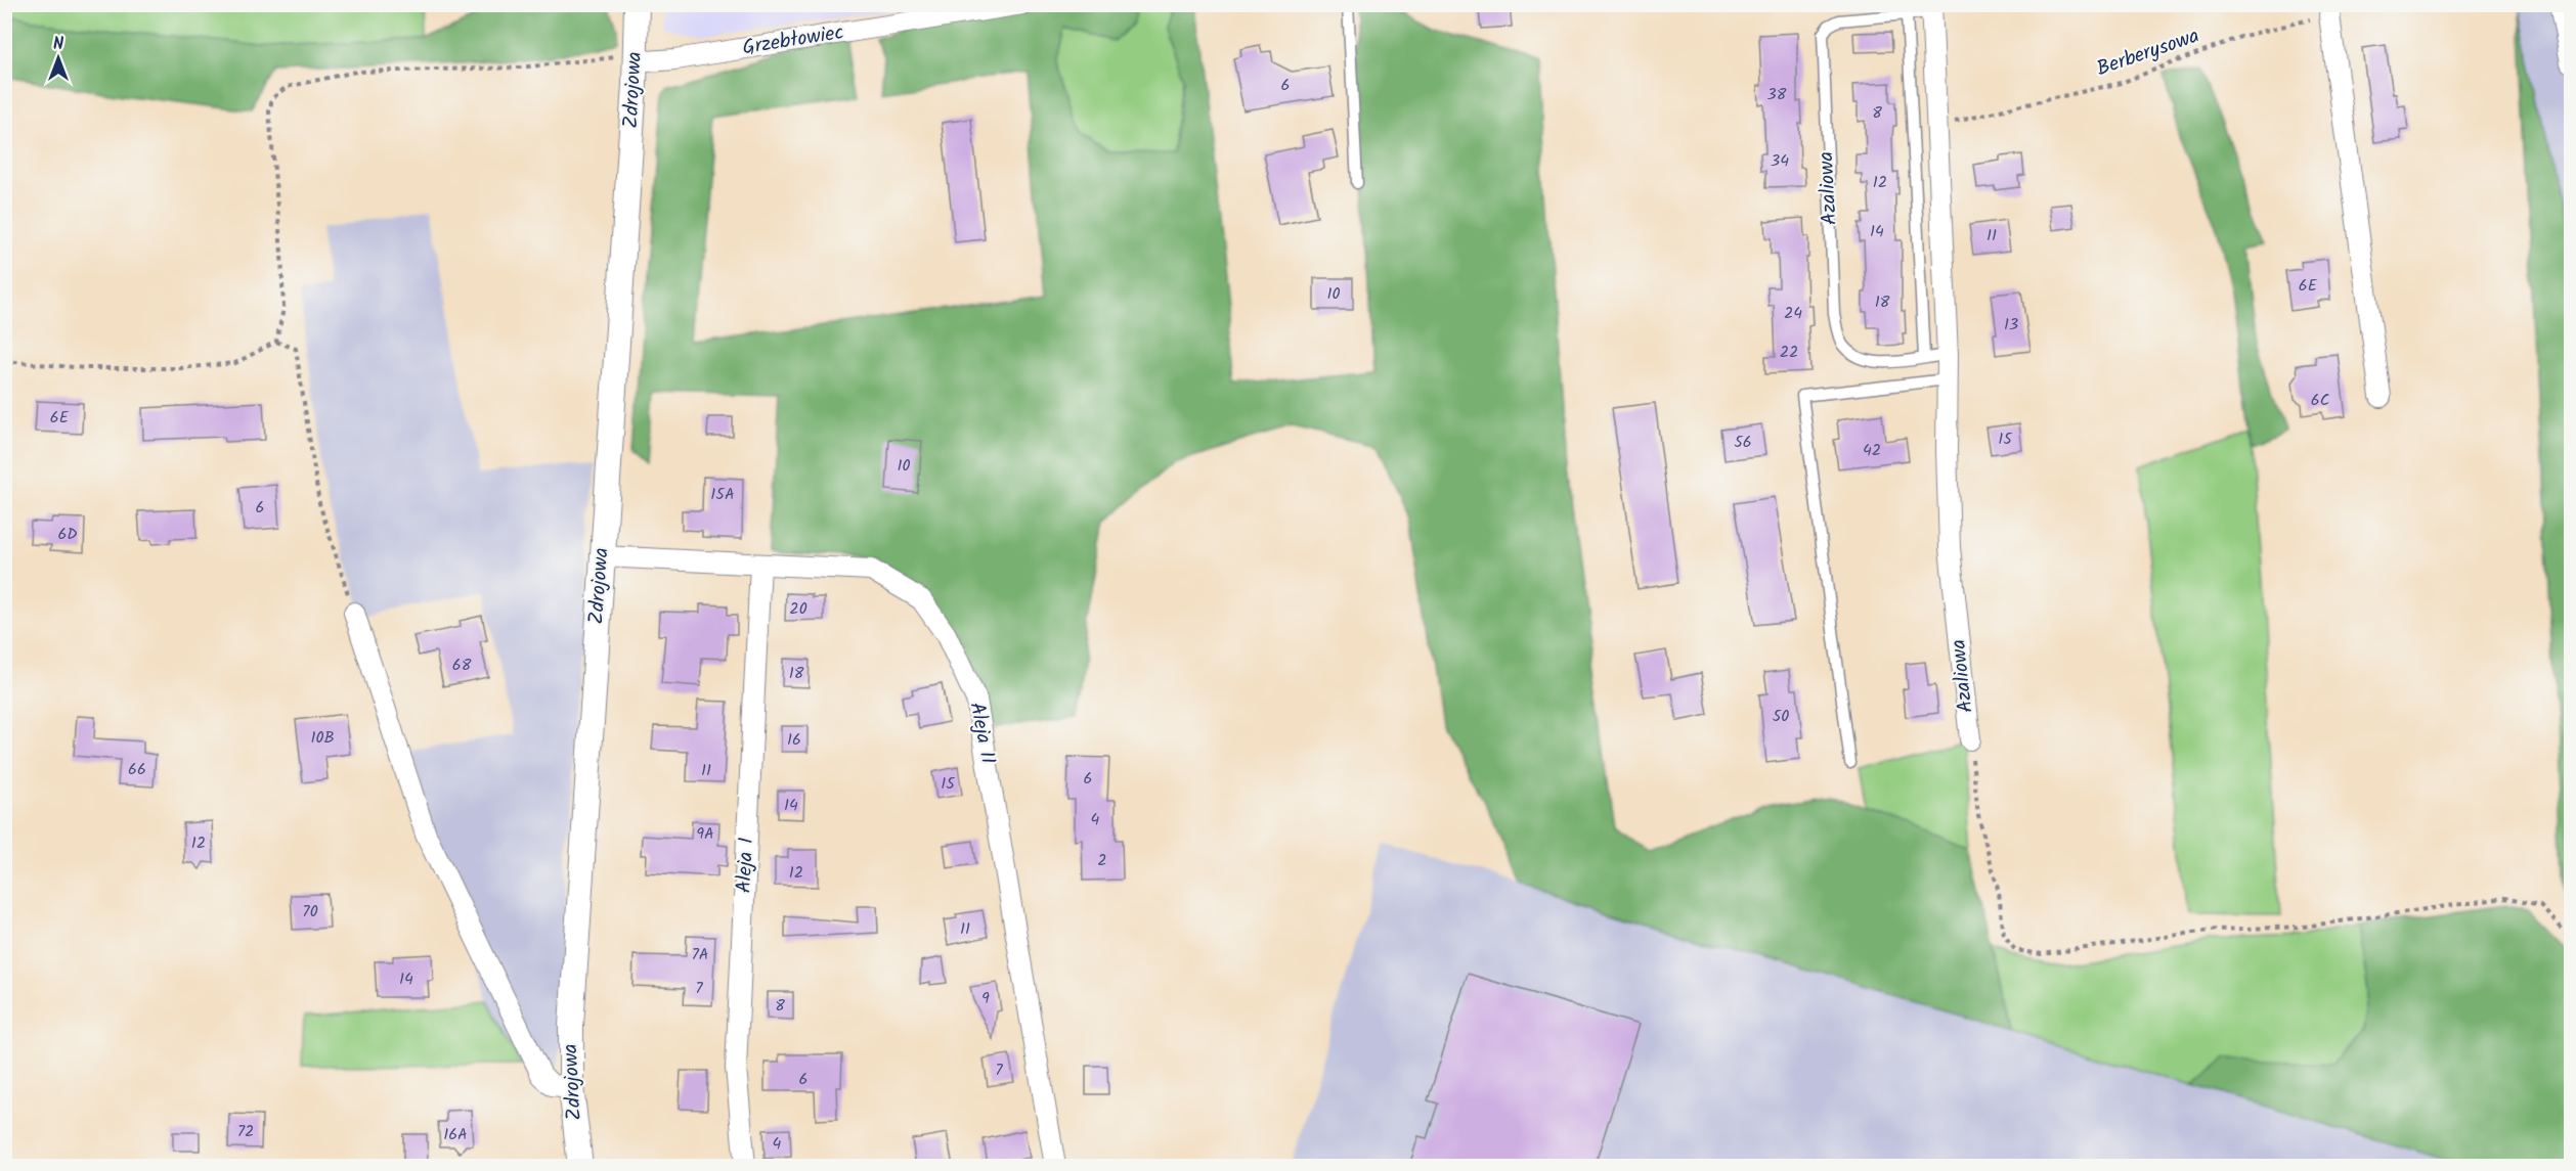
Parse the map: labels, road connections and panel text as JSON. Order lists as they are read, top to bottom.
{
  "streets": {
    "street": [
      "Grzebłowiec",
      "Zdrojowa",
      "Azaliowa",
      "Aleja II",
      "Aleja I"
    ],
    "path": ["Berberysowa"]
  },
  "crossings": [
    ["Grzebłowiec", "Zdrojowa"],
    ["Berberysowa", "Azaliowa"],
    ["Zdrojowa", "Aleja II"],
    ["Aleja II", "Aleja I"]
  ],
  "house_numbers": [
    "6",
    "38",
    "8",
    "34",
    "12",
    "14",
    "11",
    "6E",
    "10",
    "18",
    "24",
    "13",
    "22",
    "6C",
    "6E",
    "15",
    "56",
    "42",
    "10",
    "15A",
    "6",
    "6D",
    "20",
    "68",
    "18",
    "50",
    "10B",
    "16",
    "66",
    "11",
    "6",
    "15",
    "14",
    "4",
    "9A",
    "12",
    "2",
    "12",
    "70",
    "11",
    "7A",
    "14",
    "7",
    "9",
    "8",
    "7",
    "6",
    "72",
    "16A",
    "4"
  ],
  "north": "top"
}
